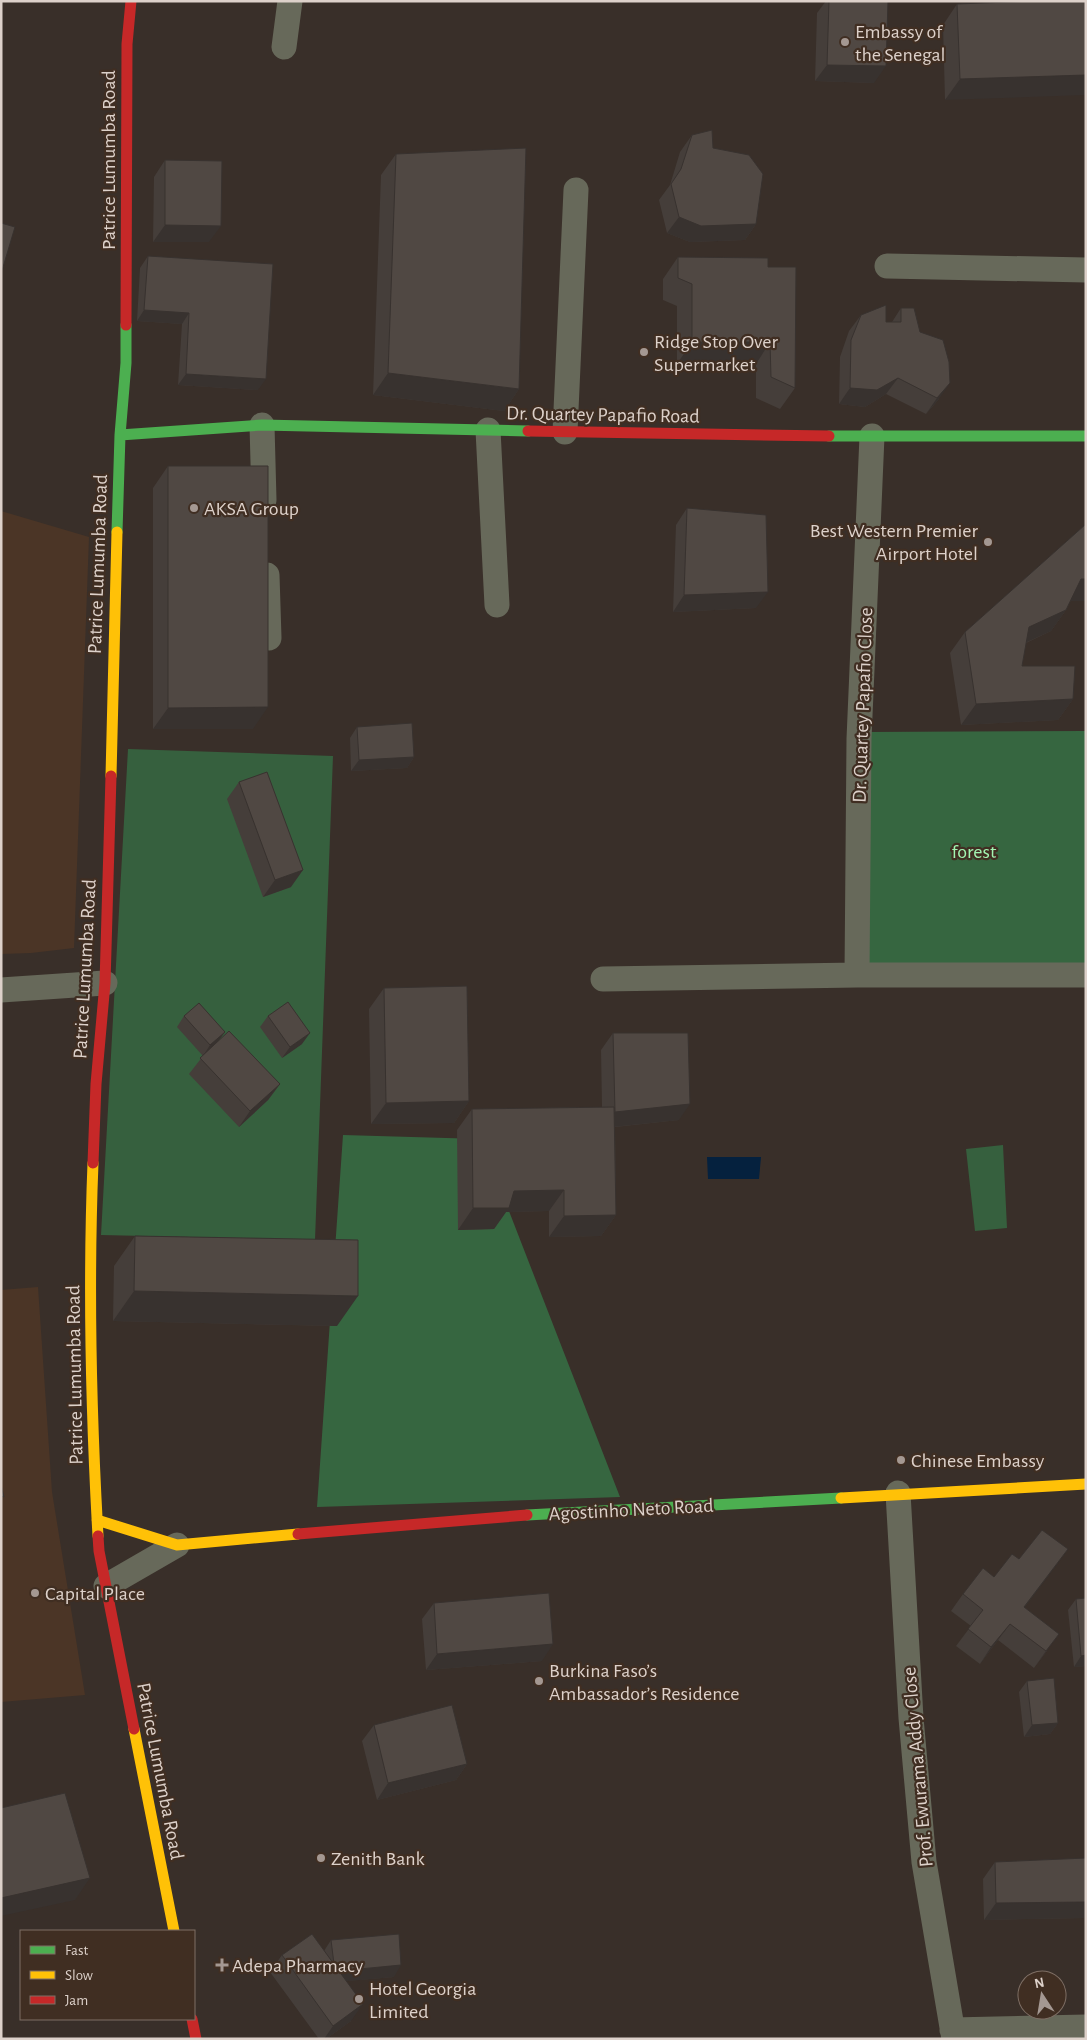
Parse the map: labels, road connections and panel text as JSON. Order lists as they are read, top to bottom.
{
  "streets": {
    "street": [
      "Patrice Lumumba Road",
      "Dr. Quartey Papafio Road",
      "Dr. Quartey Papafio Close",
      "Agostinho Neto Road",
      "Prof. Ewurama Addy Close"
    ]
  },
  "crossings": [
    ["Patrice Lumumba Road", "Dr. Quartey Papafio Road"],
    ["Patrice Lumumba Road", "Agostinho Neto Road"],
    ["Dr. Quartey Papafio Road", "Dr. Quartey Papafio Close"],
    ["Agostinho Neto Road", "Prof. Ewurama Addy Close"]
  ],
  "parks": ["forest"],
  "places": {
    "other": [
      "Embassy of the Senegal",
      "Ridge Stop Over Supermarket",
      "AKSA Group",
      "Best Western Premier Airport Hotel",
      "Chinese Embassy",
      "Capital Place",
      "Burkina Faso’s Ambassador’s Residence",
      "Zenith Bank",
      "Hotel Georgia Limited"
    ],
    "health": ["Adepa Pharmacy"]
  },
  "legend": ["Fast", "Slow", "Jam"],
  "north": "top"
}
